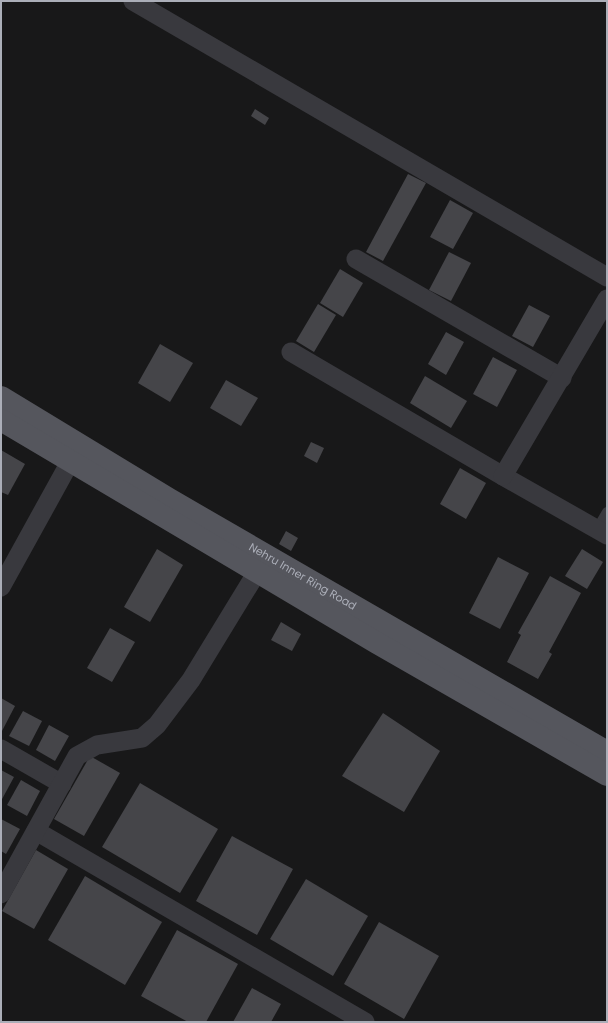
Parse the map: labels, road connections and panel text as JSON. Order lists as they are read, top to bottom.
{
  "streets": {
    "main road": ["Nehru Inner Ring Road"]
  }
}
